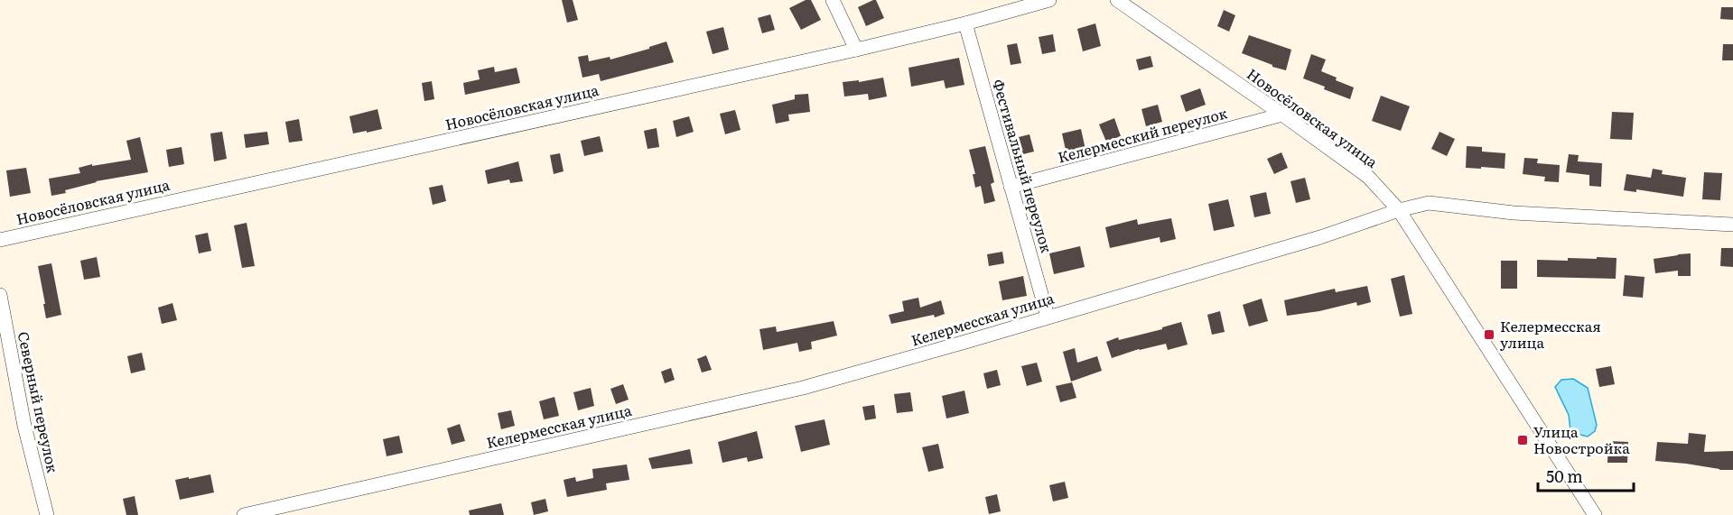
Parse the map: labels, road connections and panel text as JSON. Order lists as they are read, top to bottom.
{
  "streets": {
    "street": [
      "Новосёловская улица",
      "Келермесский переулок",
      "Фестивальный переулок",
      "Келермесская улица",
      "Северный переулок"
    ]
  },
  "crossings": [
    ["Новосёловская улица", "Келермесский переулок"],
    ["Новосёловская улица", "Фестивальный переулок"],
    ["Новосёловская улица", "Келермесская улица"],
    ["Келермесский переулок", "Фестивальный переулок"],
    ["Фестивальный переулок", "Келермесская улица"]
  ],
  "places": {
    "transit": ["Келермесская улица", "Улица Новостройка"]
  },
  "scale_bar": "50 m"
}
